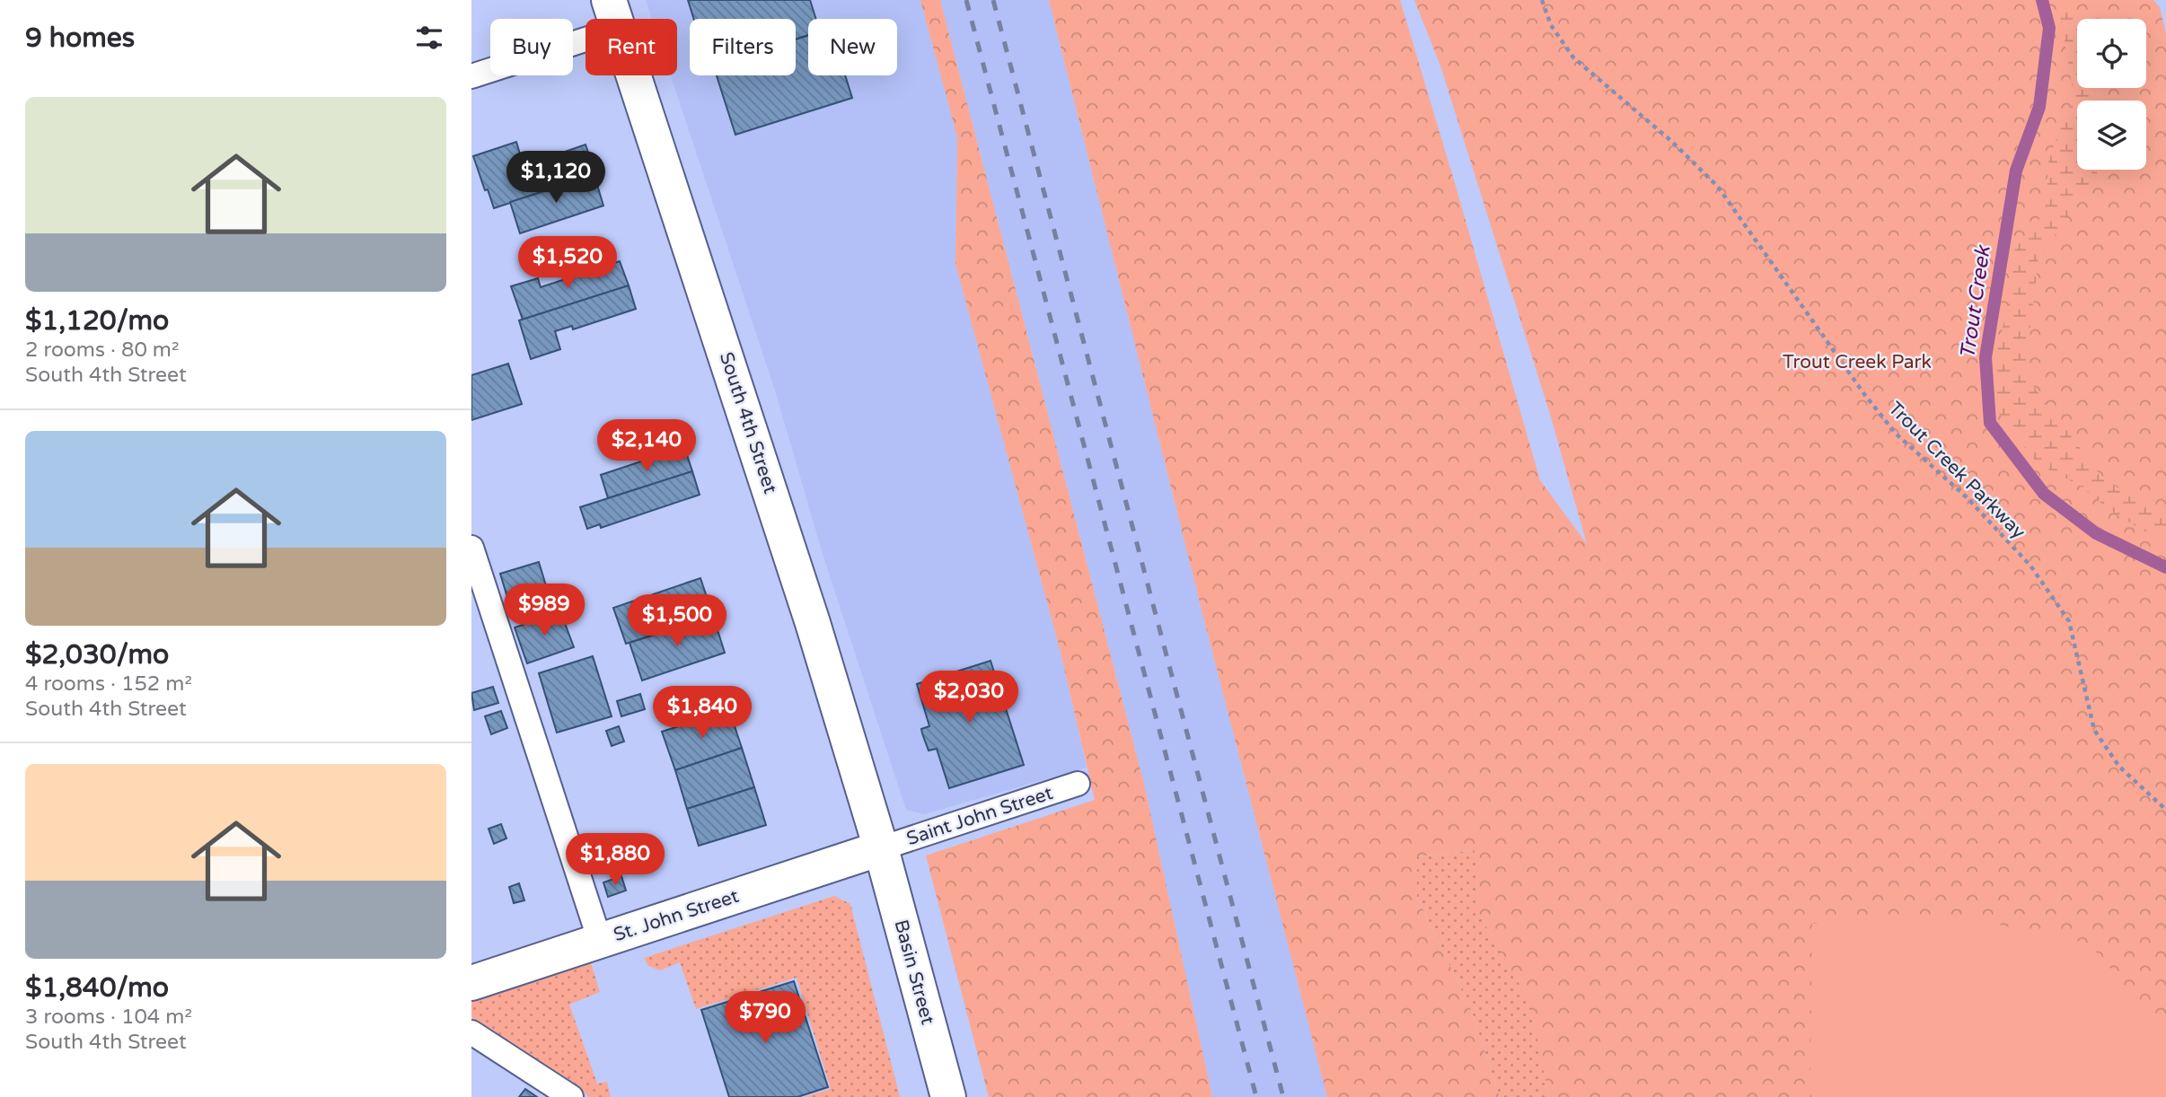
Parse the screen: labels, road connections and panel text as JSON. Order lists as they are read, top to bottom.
{
  "streets": {
    "main road": ["South 4th Street", "St. John Street", "Basin Street"],
    "lane": ["Saint John Street"],
    "path": ["Trout Creek Parkway"]
  },
  "crossings": [
    ["South 4th Street", "Saint John Street"],
    ["South 4th Street", "St. John Street"],
    ["South 4th Street", "Basin Street"],
    ["Saint John Street", "St. John Street"],
    ["Saint John Street", "Basin Street"],
    ["St. John Street", "Basin Street"]
  ],
  "water": ["Trout Creek"],
  "parks": ["Trout Creek Park"],
  "page": {
    "heading": "9 homes",
    "chip": [
      "Buy",
      "Rent",
      "Filters",
      "New"
    ],
    "list": [
      {
        "name": "$1,120/mo",
        "note": "2 rooms · 80 m² · South 4th Street"
      },
      {
        "name": "$2,030/mo",
        "note": "4 rooms · 152 m² · South 4th Street"
      },
      {
        "name": "$1,840/mo",
        "note": "3 rooms · 104 m² · South 4th Street"
      }
    ],
    "price": [
      "$1,120",
      "$1,520",
      "$2,140",
      "$989",
      "$1,500",
      "$2,030",
      "$1,840",
      "$1,880",
      "$790"
    ]
  }
}
